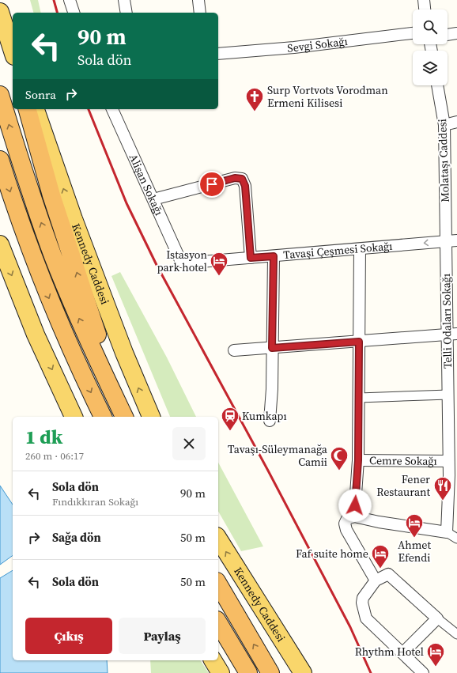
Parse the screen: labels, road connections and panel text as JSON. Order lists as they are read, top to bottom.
{
  "streets": {
    "main road": ["Kennedy Caddesi"],
    "street": [
      "Sevgi Sokağı",
      "Molataşı Caddesi",
      "Alişan Sokağı",
      "Tavaşi Çeşmesi Sokağı",
      "Telli Odaları Sokağı",
      "Cemre Sokağı"
    ]
  },
  "crossings": [
    ["Molataşı Caddesi", "Tavaşi Çeşmesi Sokağı"],
    ["Molataşı Caddesi", "Telli Odaları Sokağı"],
    ["Alişan Sokağı", "Tavaşi Çeşmesi Sokağı"],
    ["Tavaşi Çeşmesi Sokağı", "Telli Odaları Sokağı"],
    ["Telli Odaları Sokağı", "Cemre Sokağı"]
  ],
  "places": {
    "church": ["Surp Vortvots Vorodman Ermeni Kilisesi"],
    "hotel": [
      "Istasyon park hotel",
      "Ahmet Efendi",
      "Faf suite home",
      "Rhythm Hotel"
    ],
    "station": ["Kumkapı"],
    "mosque": ["Tavaşı-Süleymanağa Camii"],
    "restaurant": ["Fener Restaurant"]
  },
  "page": {
    "turn": ["90 m", "Sola dön"],
    "then": "Sonra",
    "heading": ["1 dk", "260 m · 06:17"],
    "list": [
      {
        "name": "Sola dön",
        "note": "Fındıkkıran Sokağı",
        "value": "90 m"
      },
      {
        "name": "Sağa dön",
        "value": "50 m"
      },
      {
        "name": "Sola dön",
        "value": "50 m"
      }
    ],
    "buttons": ["Çıkış", "Paylaş"]
  }
}
